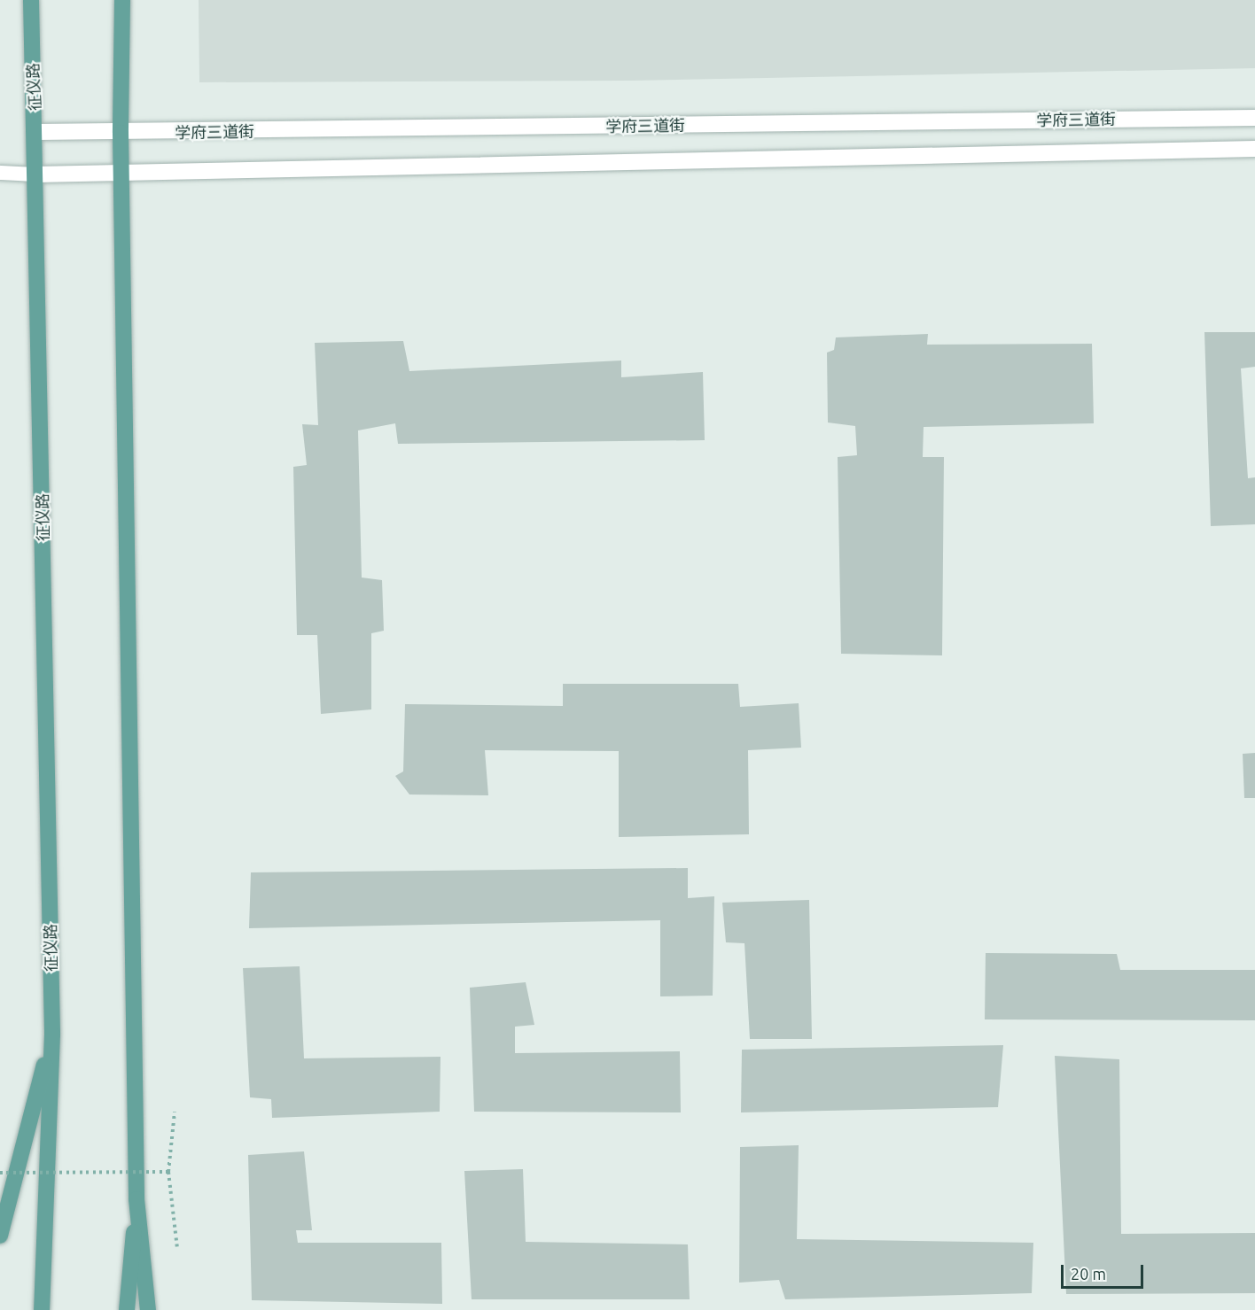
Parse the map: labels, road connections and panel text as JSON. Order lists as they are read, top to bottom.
{
  "streets": {
    "main road": ["征仪路", "学府三道街"]
  },
  "crossings": [
    ["征仪路", "学府三道街"]
  ],
  "scale_bar": "20 m"
}
